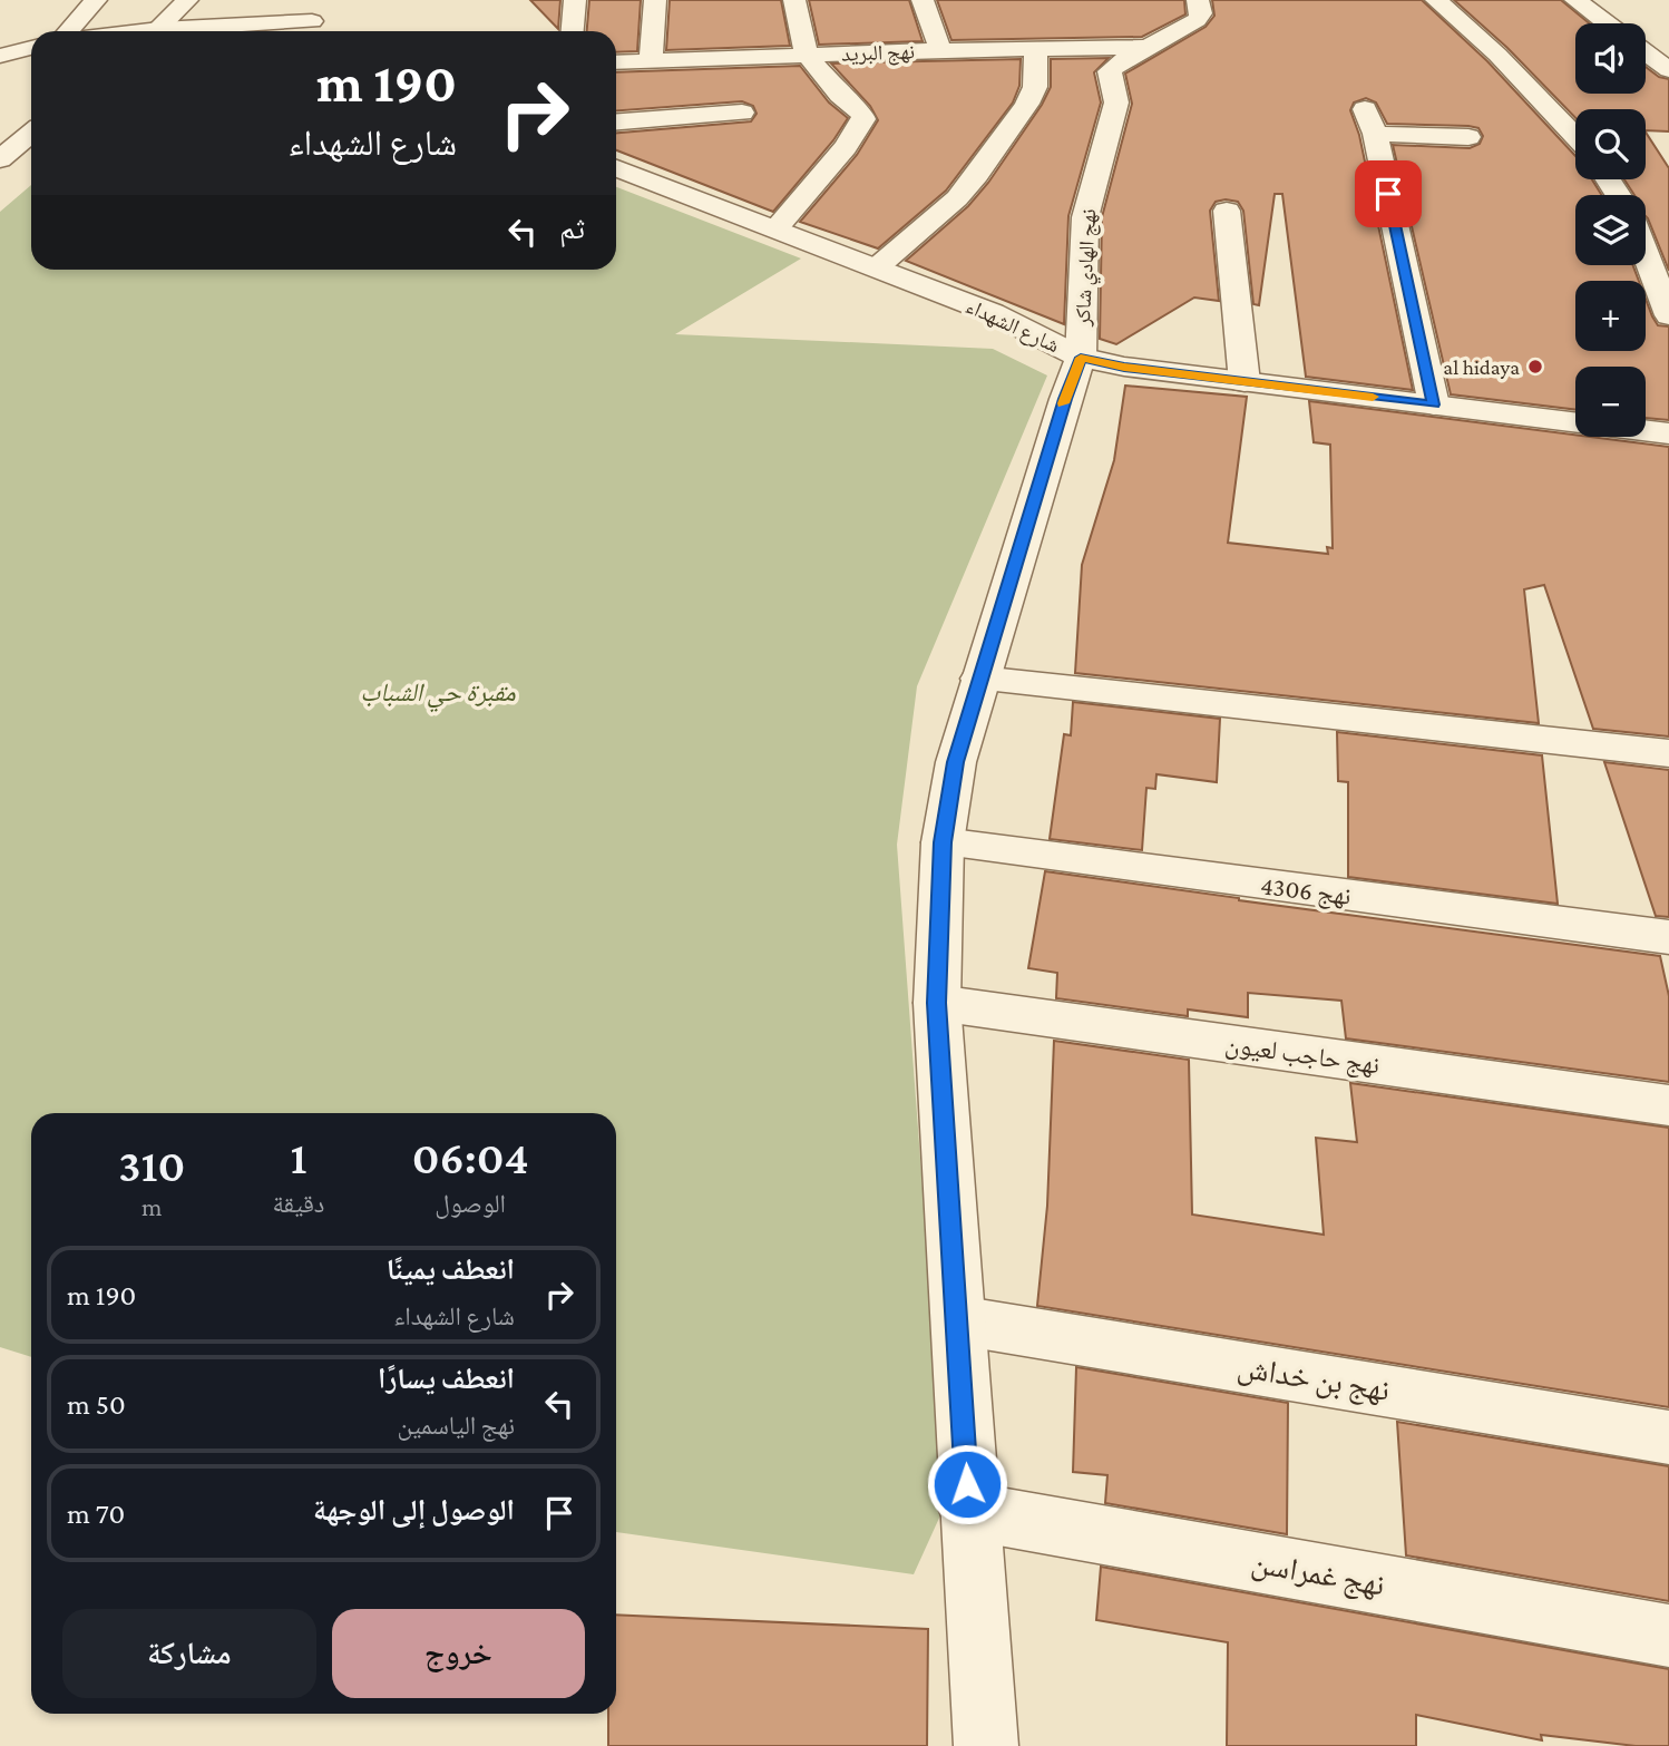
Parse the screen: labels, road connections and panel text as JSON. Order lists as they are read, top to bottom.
{
  "streets": {
    "street": [
      "نهج البريد",
      "نهج الهادي شاكر",
      "شارع الشهداء",
      "نهج 4306",
      "نهج حاجب لعيون",
      "نهج بن خداش",
      "نهج غمراسن"
    ]
  },
  "crossings": [
    ["نهج البريد", "نهج الهادي شاكر"],
    ["نهج الهادي شاكر", "شارع الشهداء"]
  ],
  "parks": ["مقبرة حي الشباب"],
  "places": ["al hidaya"],
  "page": {
    "map_buttons": ["+", "−"],
    "turn": ["190 m", "شارع الشهداء"],
    "then": "ثم",
    "eta": [
      "06:04",
      "الوصول",
      "1",
      "دقيقة",
      "310",
      "m"
    ],
    "list": [
      {
        "name": "انعطف يمينًا",
        "note": "شارع الشهداء",
        "value": "190 m"
      },
      {
        "name": "انعطف يسارًا",
        "note": "نهج الياسمين",
        "value": "50 m"
      },
      {
        "name": "الوصول إلى الوجهة",
        "value": "70 m"
      }
    ],
    "buttons": ["خروج", "مشاركة"]
  }
}
